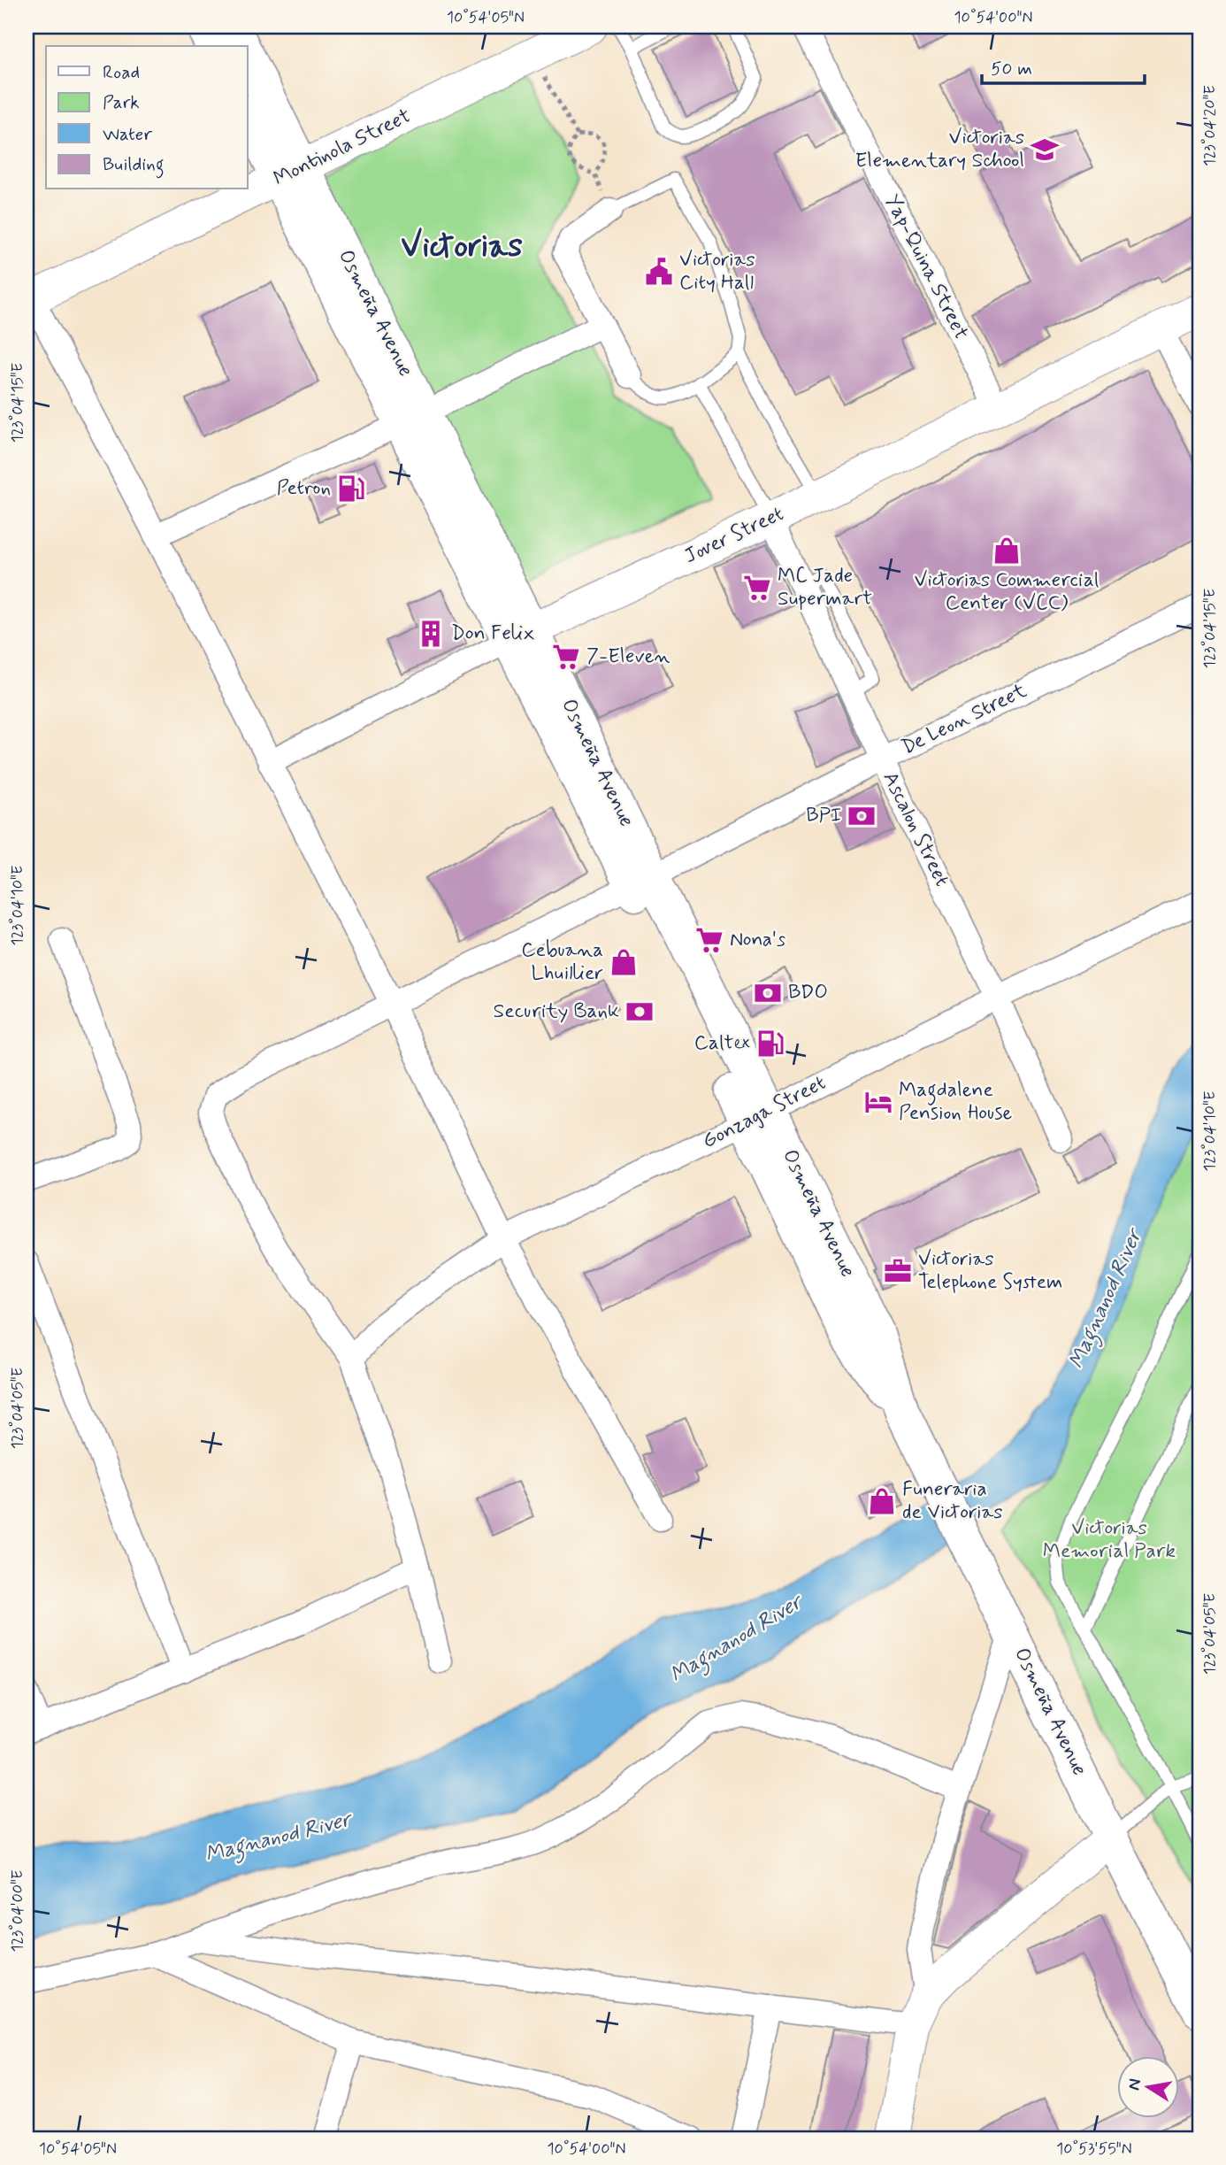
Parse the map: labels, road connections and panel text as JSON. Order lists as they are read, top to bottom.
{
  "streets": {
    "main road": ["Osmeña Avenue"],
    "street": [
      "Montinola Street",
      "Yap-Quina Street",
      "Jover Street",
      "De Leon Street",
      "Ascalon Street",
      "Gonzaga Street"
    ]
  },
  "crossings": [
    ["Montinola Street", "Osmeña Avenue"],
    ["Yap-Quina Street", "Jover Street"],
    ["Osmeña Avenue", "Jover Street"],
    ["Osmeña Avenue", "De Leon Street"],
    ["Osmeña Avenue", "Gonzaga Street"],
    ["Jover Street", "Ascalon Street"],
    ["De Leon Street", "Ascalon Street"],
    ["De Leon Street", "Gonzaga Street"],
    ["Ascalon Street", "Gonzaga Street"]
  ],
  "districts": ["Victorias"],
  "water": ["Magnanod River"],
  "parks": ["Victorias Memorial Park"],
  "places": {
    "school or university": ["Victorias Elementary School"],
    "public building": ["Victorias City Hall"],
    "fuel station": ["Petron", "Caltex"],
    "shop": ["Victorias Commercial Center (VCC)", "Cebuana Lhuillier", "Funeraria de Victorias"],
    "supermarket": ["MC Jade Supermart", "7-Eleven", "Nona's"],
    "building": ["Don Felix"],
    "bank": ["BPI", "BDO", "Security Bank"],
    "hotel": ["Magdalene Pension House"],
    "office": ["Victorias Telephone System"]
  },
  "legend": [
    "Road",
    "Park",
    "Water",
    "Building"
  ],
  "scale_bar": "50 m",
  "north": "left",
  "coordinates": [
    "10°54'05\"N",
    "10°54'00\"N",
    "123°04'20\"E",
    "123°04'15\"E",
    "123°04'10\"E",
    "123°04'05\"E",
    "123°04'00\"E",
    "10°53'55\"N"
  ]
}
